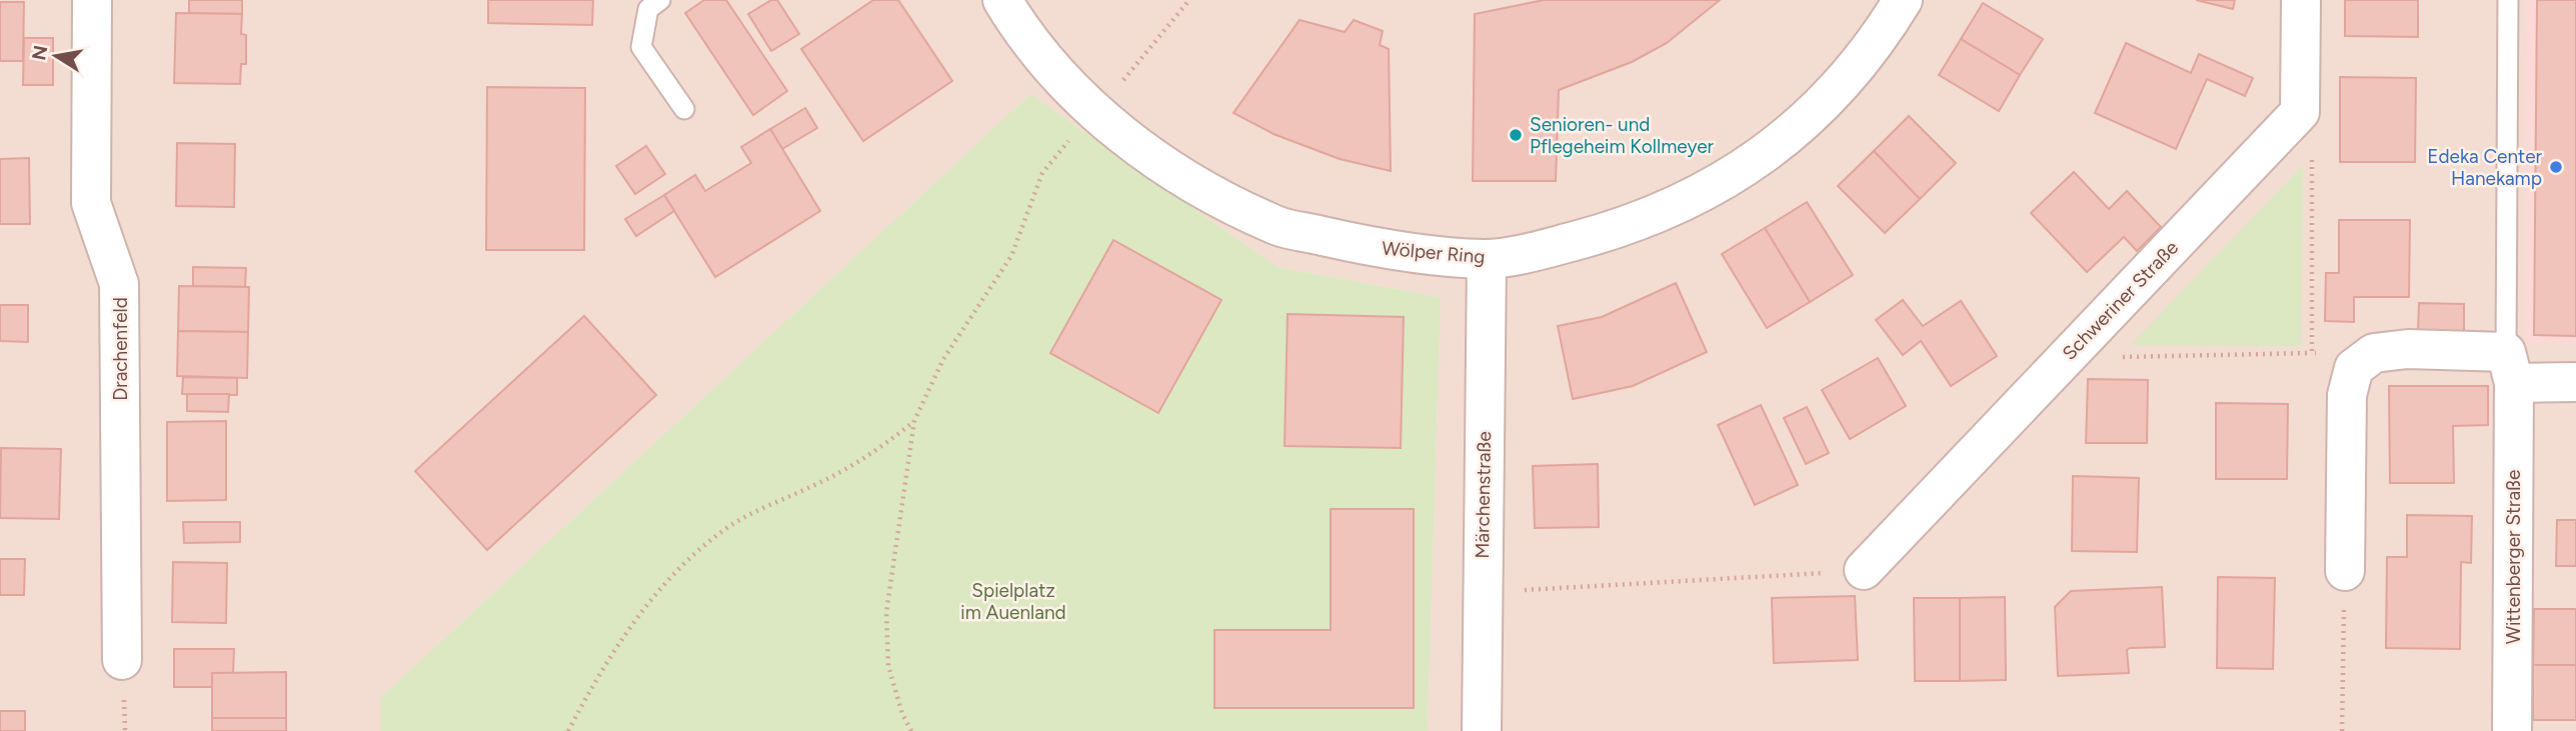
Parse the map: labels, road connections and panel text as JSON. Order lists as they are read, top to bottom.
{
  "streets": {
    "street": [
      "Wölper Ring",
      "Schweriner Straße",
      "Drachenfeld",
      "Märchenstraße",
      "Wittenberger Straße"
    ]
  },
  "crossings": [
    ["Wölper Ring", "Märchenstraße"]
  ],
  "parks": ["Spielplatz im Auenland"],
  "places": ["Senioren- und Pflegeheim Kollmeyer", "Edeka Center Hanekamp"],
  "north": "left"
}
